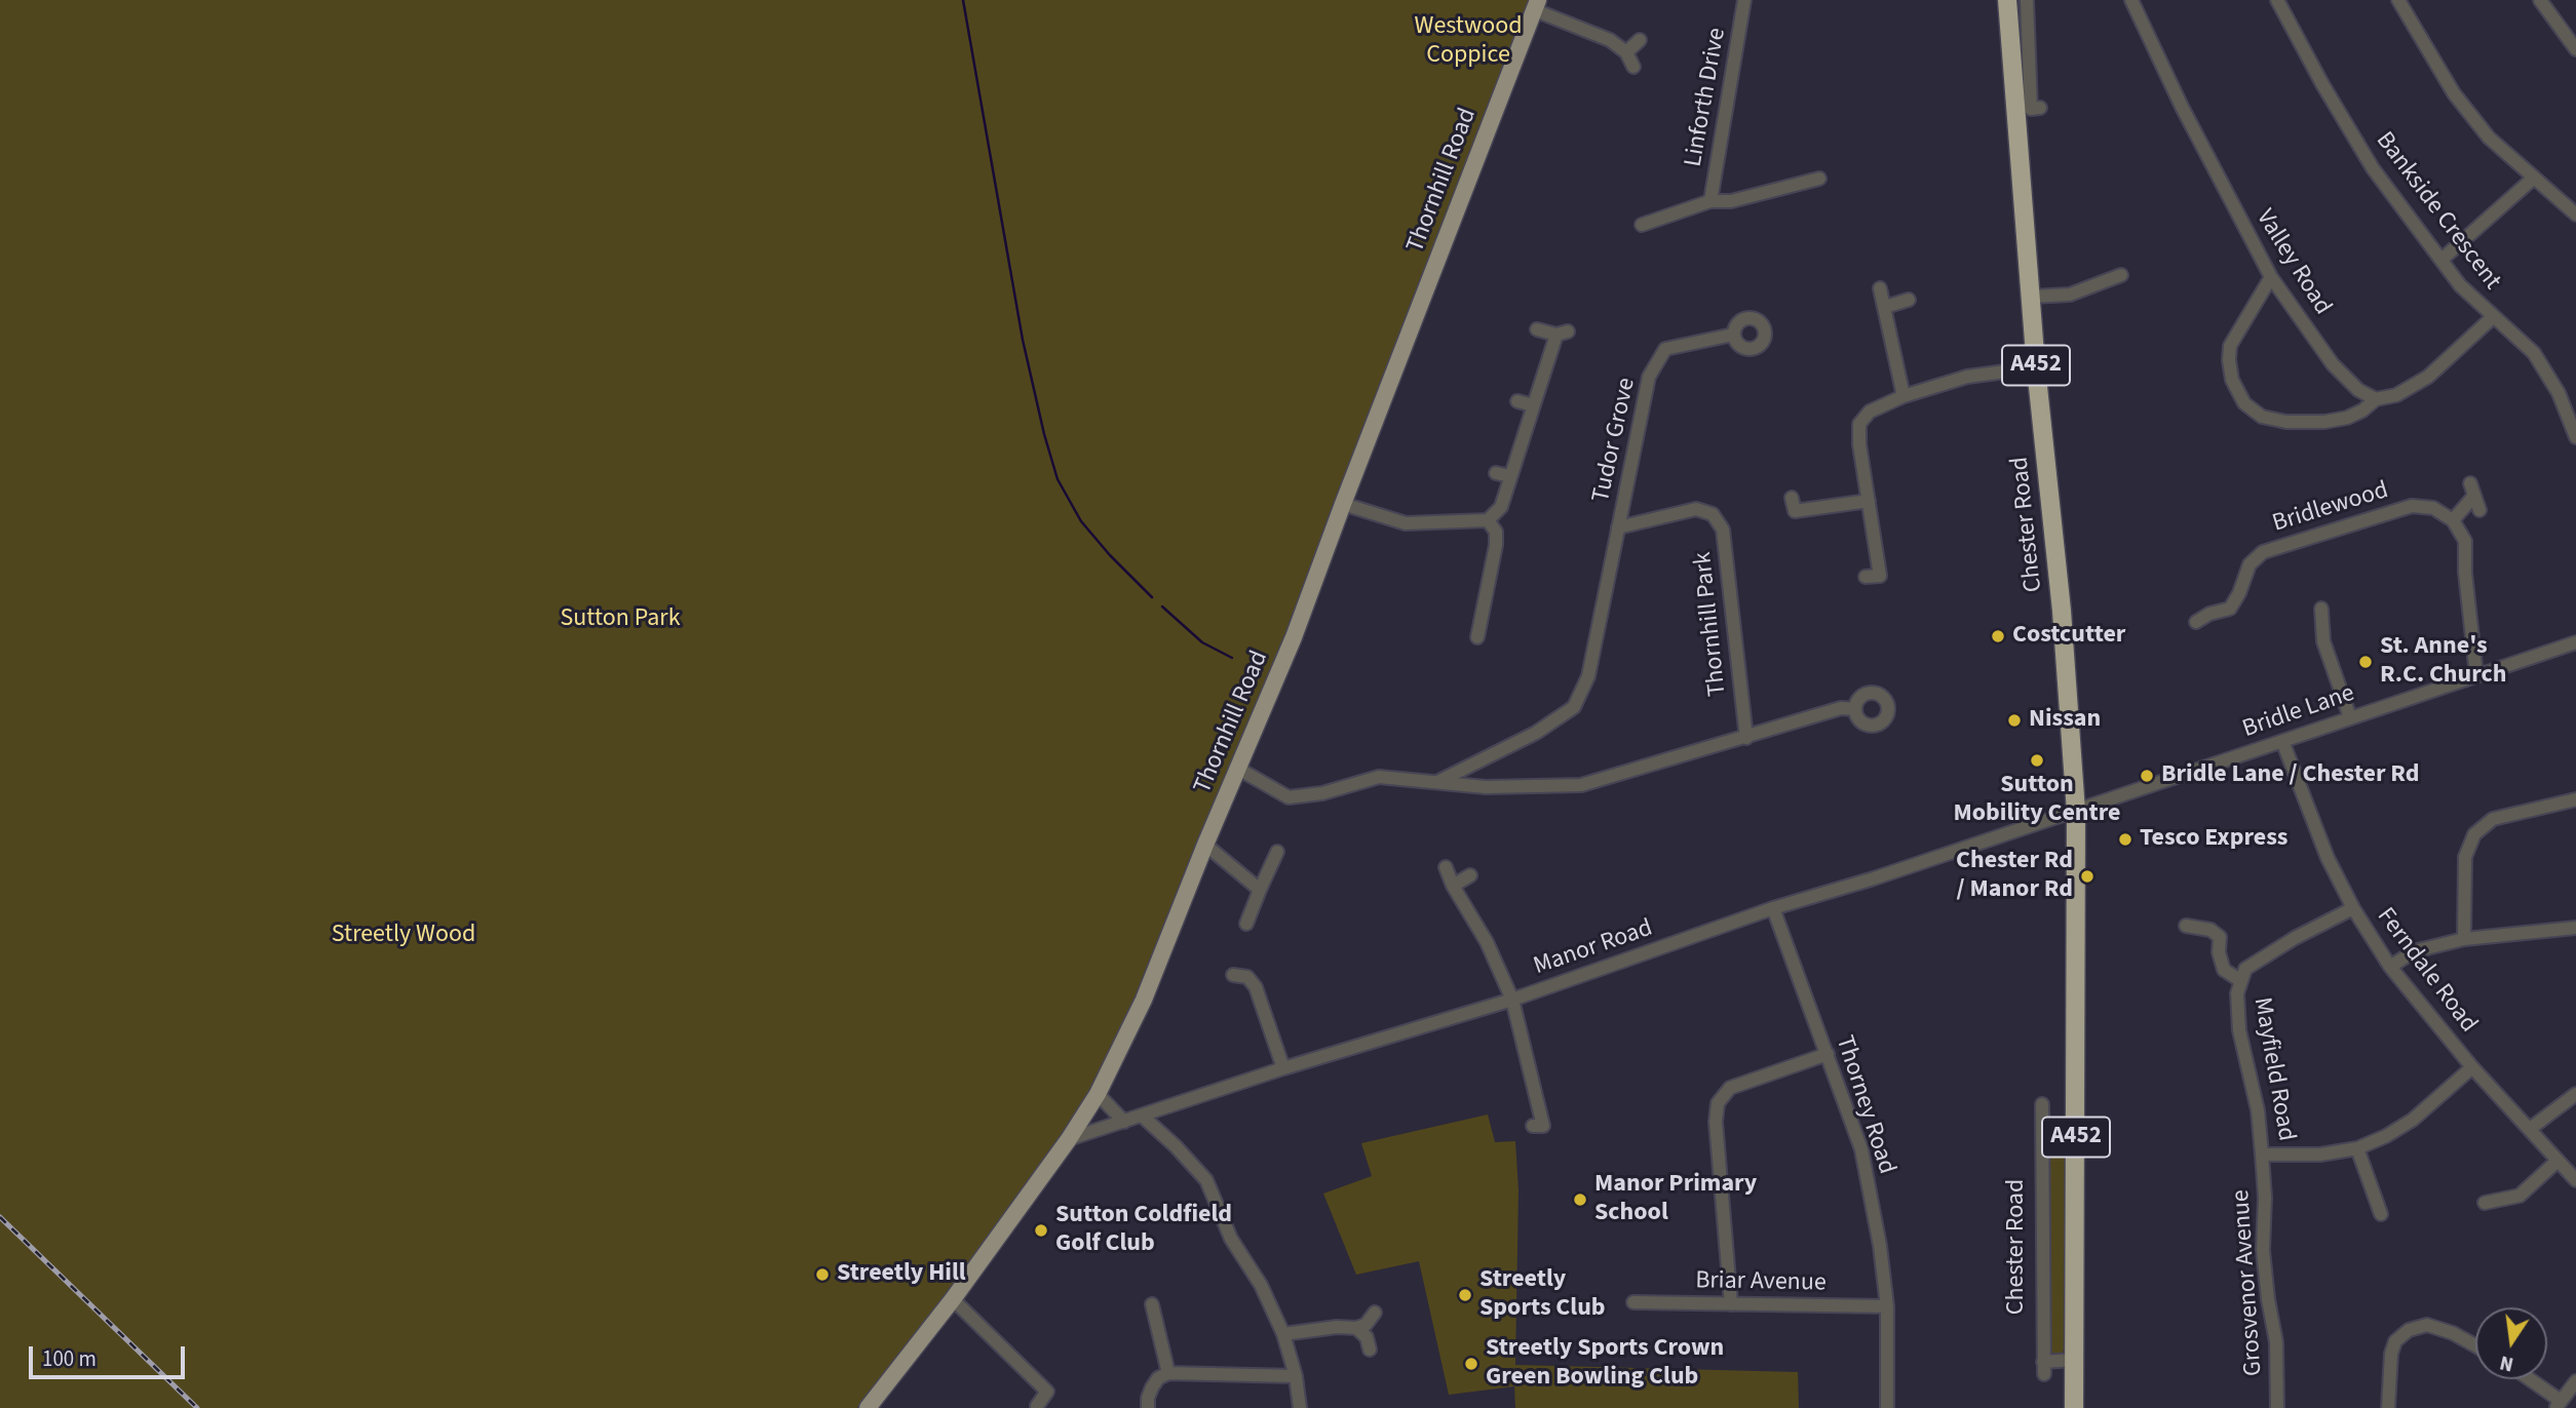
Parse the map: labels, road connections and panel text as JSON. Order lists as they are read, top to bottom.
{
  "streets": {
    "highway": ["A452", "Chester Road"],
    "main road": ["Thornhill Road"],
    "street": [
      "Linforth Drive",
      "Bankside Crescent",
      "Valley Road",
      "Tudor Grove",
      "Bridlewood",
      "Thornhill Park",
      "Bridle Lane",
      "Manor Road",
      "Ferndale Road",
      "Mayfield Road",
      "Thorney Road",
      "Briar Avenue",
      "Grosvenor Avenue"
    ]
  },
  "crossings": [
    ["Thornhill Road", "Manor Road"],
    ["Tudor Grove", "Thornhill Park"],
    ["Chester Road", "Bridle Lane"],
    ["Chester Road", "Manor Road"],
    ["Bridle Lane", "Manor Road"],
    ["Bridle Lane", "Ferndale Road"],
    ["Manor Road", "Thorney Road"],
    ["Ferndale Road", "Mayfield Road"],
    ["Mayfield Road", "Grosvenor Avenue"],
    ["Thorney Road", "Briar Avenue"]
  ],
  "parks": ["Westwood Coppice", "Sutton Park", "Streetly Wood"],
  "places": [
    "Costcutter",
    "St. Anne's R.C. Church",
    "Nissan",
    "Sutton Mobility Centre",
    "Bridle Lane / Chester Rd",
    "Tesco Express",
    "Chester Rd / Manor Rd",
    "Manor Primary School",
    "Sutton Coldfield Golf Club",
    "Streetly Hill",
    "Streetly Sports Club",
    "Streetly Sports Crown Green Bowling Club"
  ],
  "scale_bar": "100 m",
  "north": "bottom"
}
